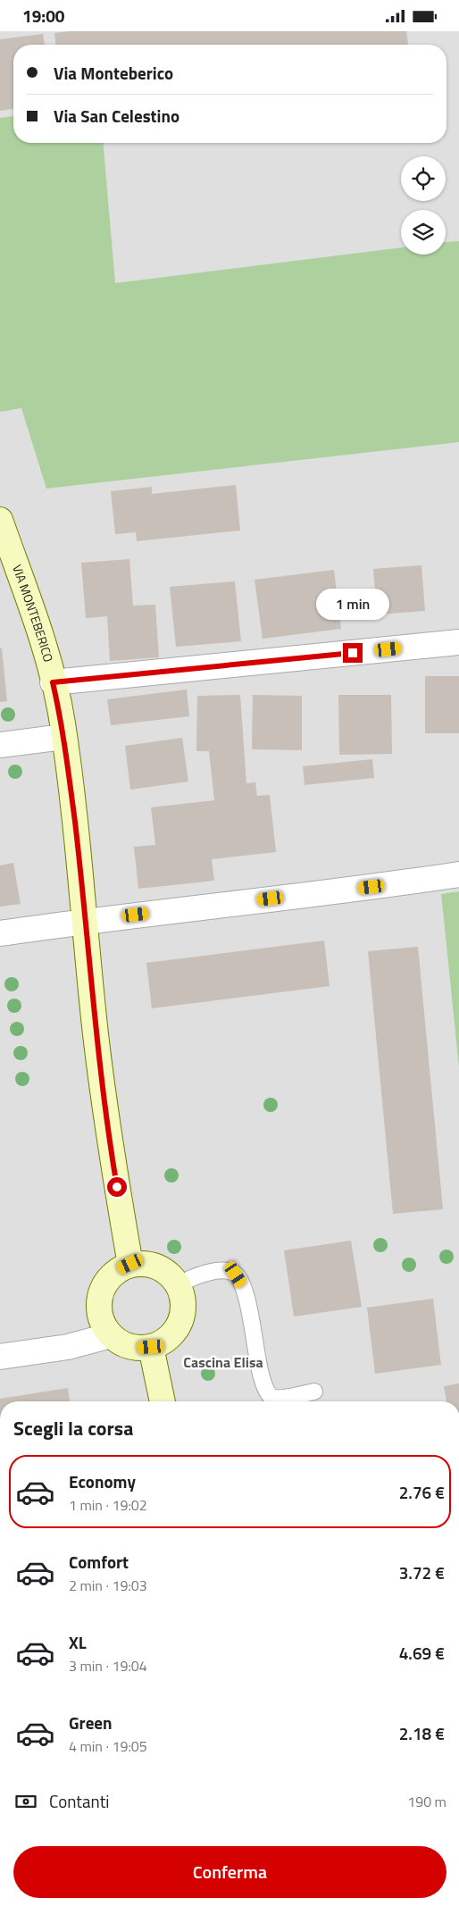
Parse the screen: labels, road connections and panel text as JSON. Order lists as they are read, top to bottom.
{
  "streets": {
    "street": ["VIA MONTEBERICO"]
  },
  "districts": ["Cascina Elisa"],
  "page": {
    "status": "19:00",
    "banner": ["Via Monteberico", "Via San Celestino"],
    "bubble": "1 min",
    "heading": "Scegli la corsa",
    "list": [
      {
        "name": "Economy",
        "note": "1 min · 19:02",
        "value": "2.76 €"
      },
      {
        "name": "Comfort",
        "note": "2 min · 19:03",
        "value": "3.72 €"
      },
      {
        "name": "XL",
        "note": "3 min · 19:04",
        "value": "4.69 €"
      },
      {
        "name": "Green",
        "note": "4 min · 19:05",
        "value": "2.18 €"
      }
    ],
    "pay": ["Contanti", "190 m"],
    "buttons": "Conferma"
  }
}
